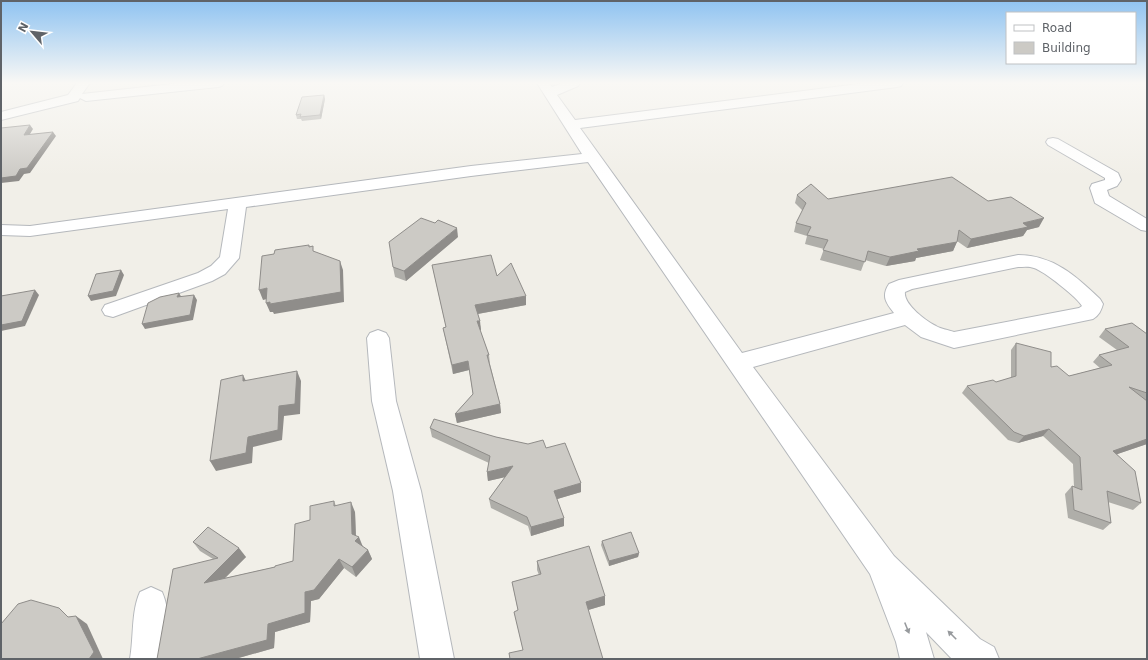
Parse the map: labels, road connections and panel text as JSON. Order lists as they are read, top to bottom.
{
  "legend": ["Road", "Building"],
  "north": "top left"
}
